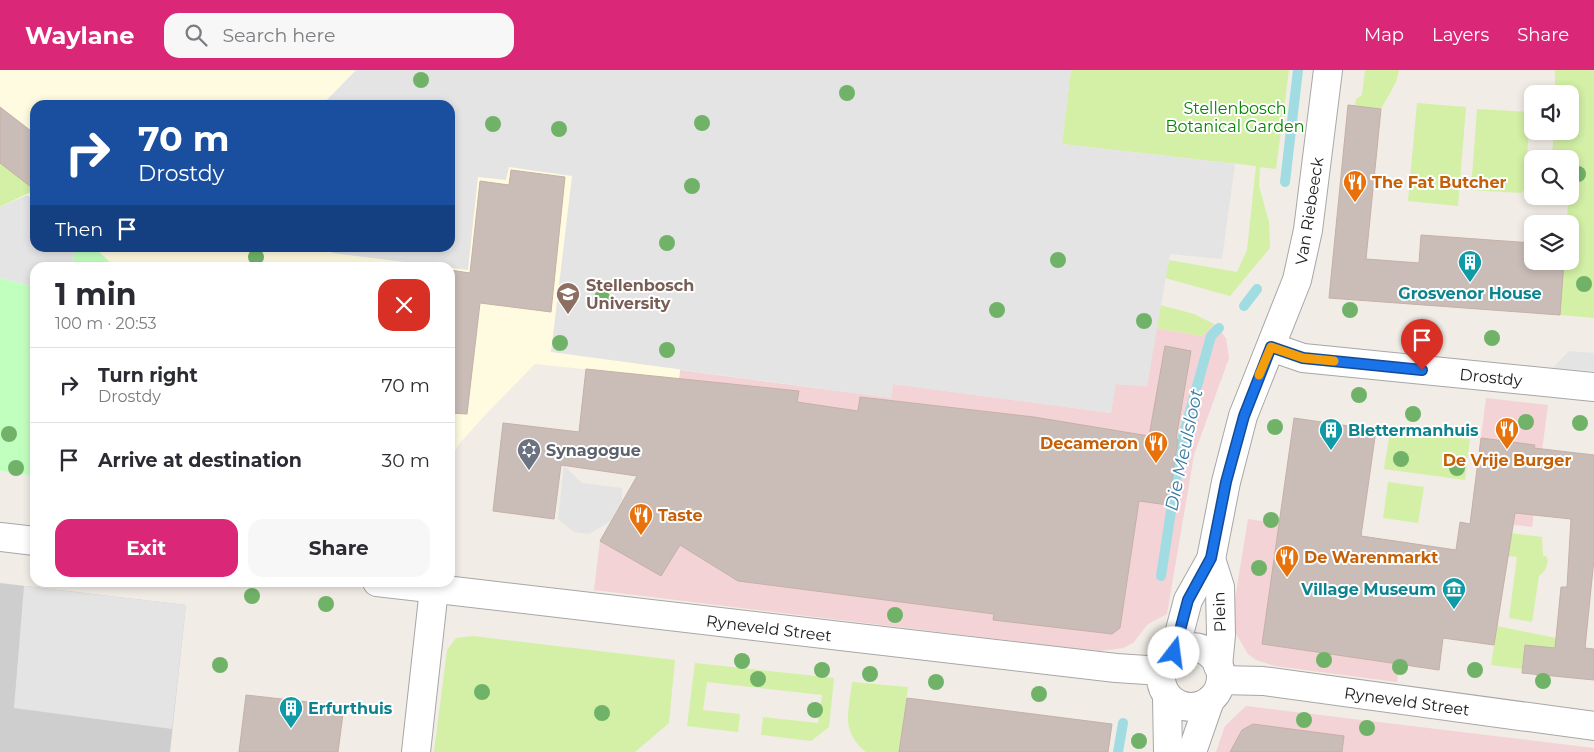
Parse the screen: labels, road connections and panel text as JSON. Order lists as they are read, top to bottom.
{
  "streets": {
    "street": [
      "Van Riebeeck",
      "Drostdy",
      "Plein",
      "Ryneveld Street"
    ]
  },
  "crossings": [
    ["Van Riebeeck", "Drostdy"],
    ["Van Riebeeck", "Plein"],
    ["Drostdy", "Plein"],
    ["Plein", "Ryneveld Street"]
  ],
  "water": ["Die Meulsloot"],
  "parks": ["Stellenbosch Botanical Garden"],
  "places": {
    "restaurant": [
      "The Fat Butcher",
      "De Vrije Burger",
      "Decameron",
      "Taste",
      "De Warenmarkt"
    ],
    "building": ["Grosvenor House", "Blettermanhuis", "Erfurthuis"],
    "school or university": ["Stellenbosch University"],
    "synagogue": ["Synagogue"],
    "museum": ["Village Museum"]
  },
  "page": {
    "header": "Waylane",
    "search": "Search here",
    "nav": ["Map", "Layers", "Share"],
    "turn": ["70 m", "Drostdy"],
    "then": "Then",
    "heading": ["1 min", "100 m · 20:53"],
    "list": [
      {
        "name": "Turn right",
        "note": "Drostdy",
        "value": "70 m"
      },
      {
        "name": "Arrive at destination",
        "value": "30 m"
      }
    ],
    "buttons": ["Exit", "Share"]
  }
}
